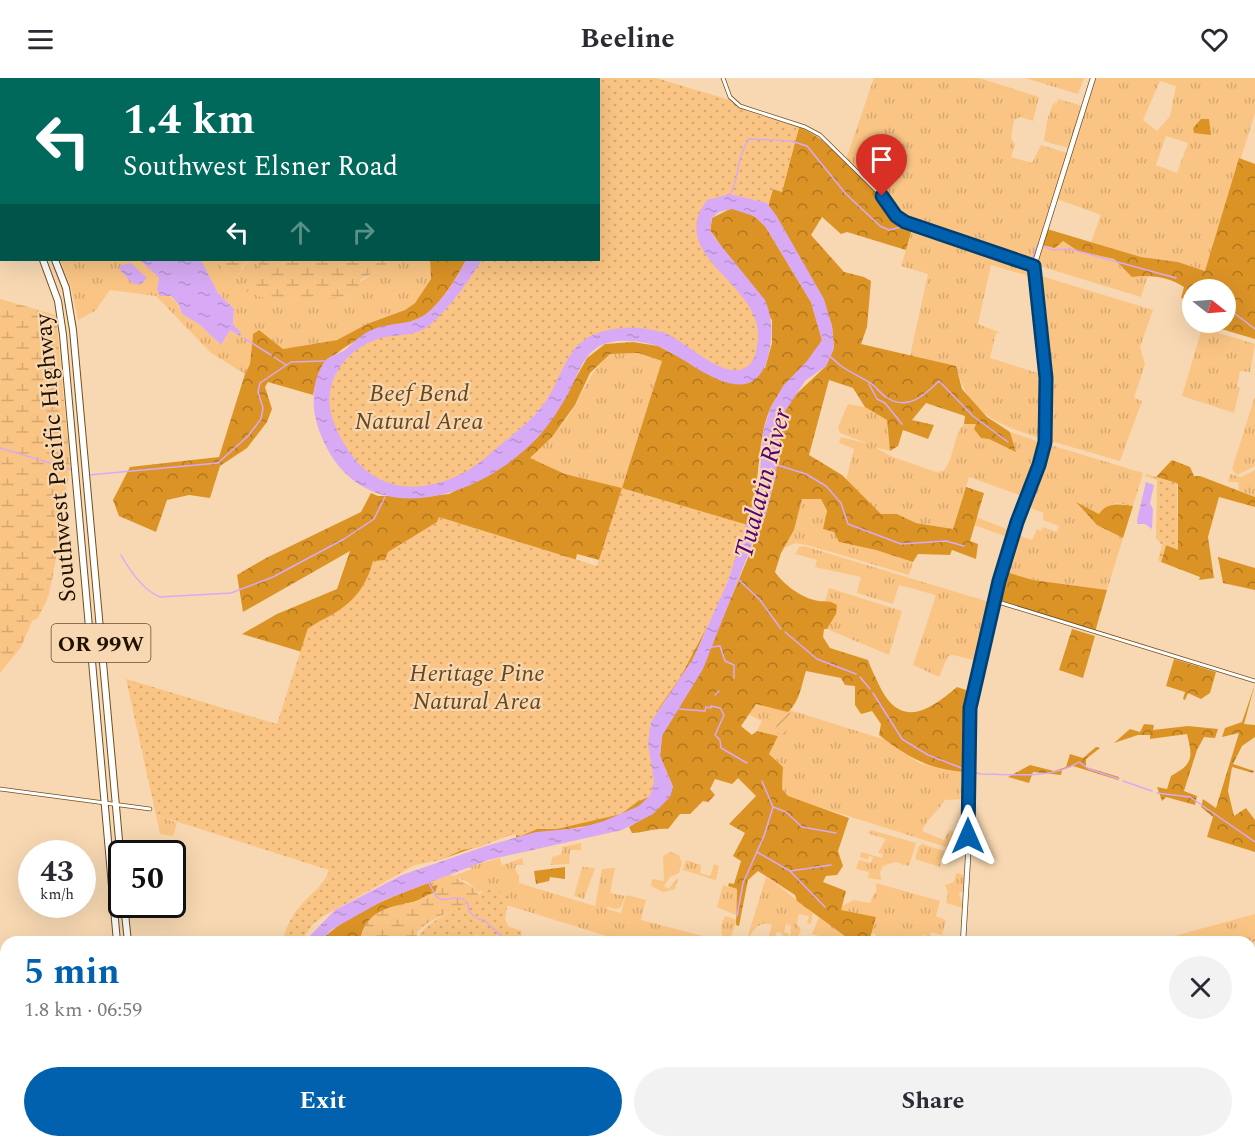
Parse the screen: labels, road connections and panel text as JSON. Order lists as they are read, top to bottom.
{
  "streets": {
    "highway": ["Southwest Pacific Highway", "OR 99W"]
  },
  "water": ["Tualatin River"],
  "parks": ["Beef Bend Natural Area", "Heritage Pine Natural Area"],
  "north": "right",
  "page": {
    "header": "Beeline",
    "turn": ["1.4 km", "Southwest Elsner Road"],
    "speed": "43 km/h",
    "limit": "50",
    "heading": ["5 min", "1.8 km · 06:59"],
    "buttons": ["Exit", "Share"]
  }
}
